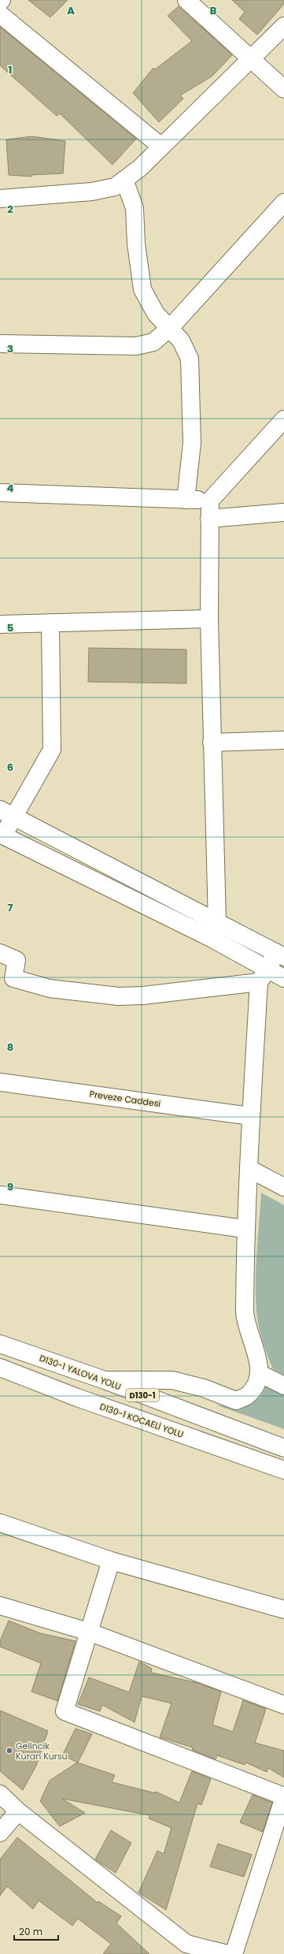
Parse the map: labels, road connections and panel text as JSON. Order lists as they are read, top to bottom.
{
  "streets": {
    "main road": [
      "Preveze Caddesi",
      "D130-1 YALOVA YOLU",
      "D130-1",
      "D130-1 KOCAELİ YOLU"
    ]
  },
  "places": ["Gelincik Kuran Kursu"],
  "scale_bar": "20 m",
  "grid": {
    "columns": ["A", "B"],
    "rows": [
      "1",
      "2",
      "3",
      "4",
      "5",
      "6",
      "7",
      "8",
      "9"
    ]
  }
}
